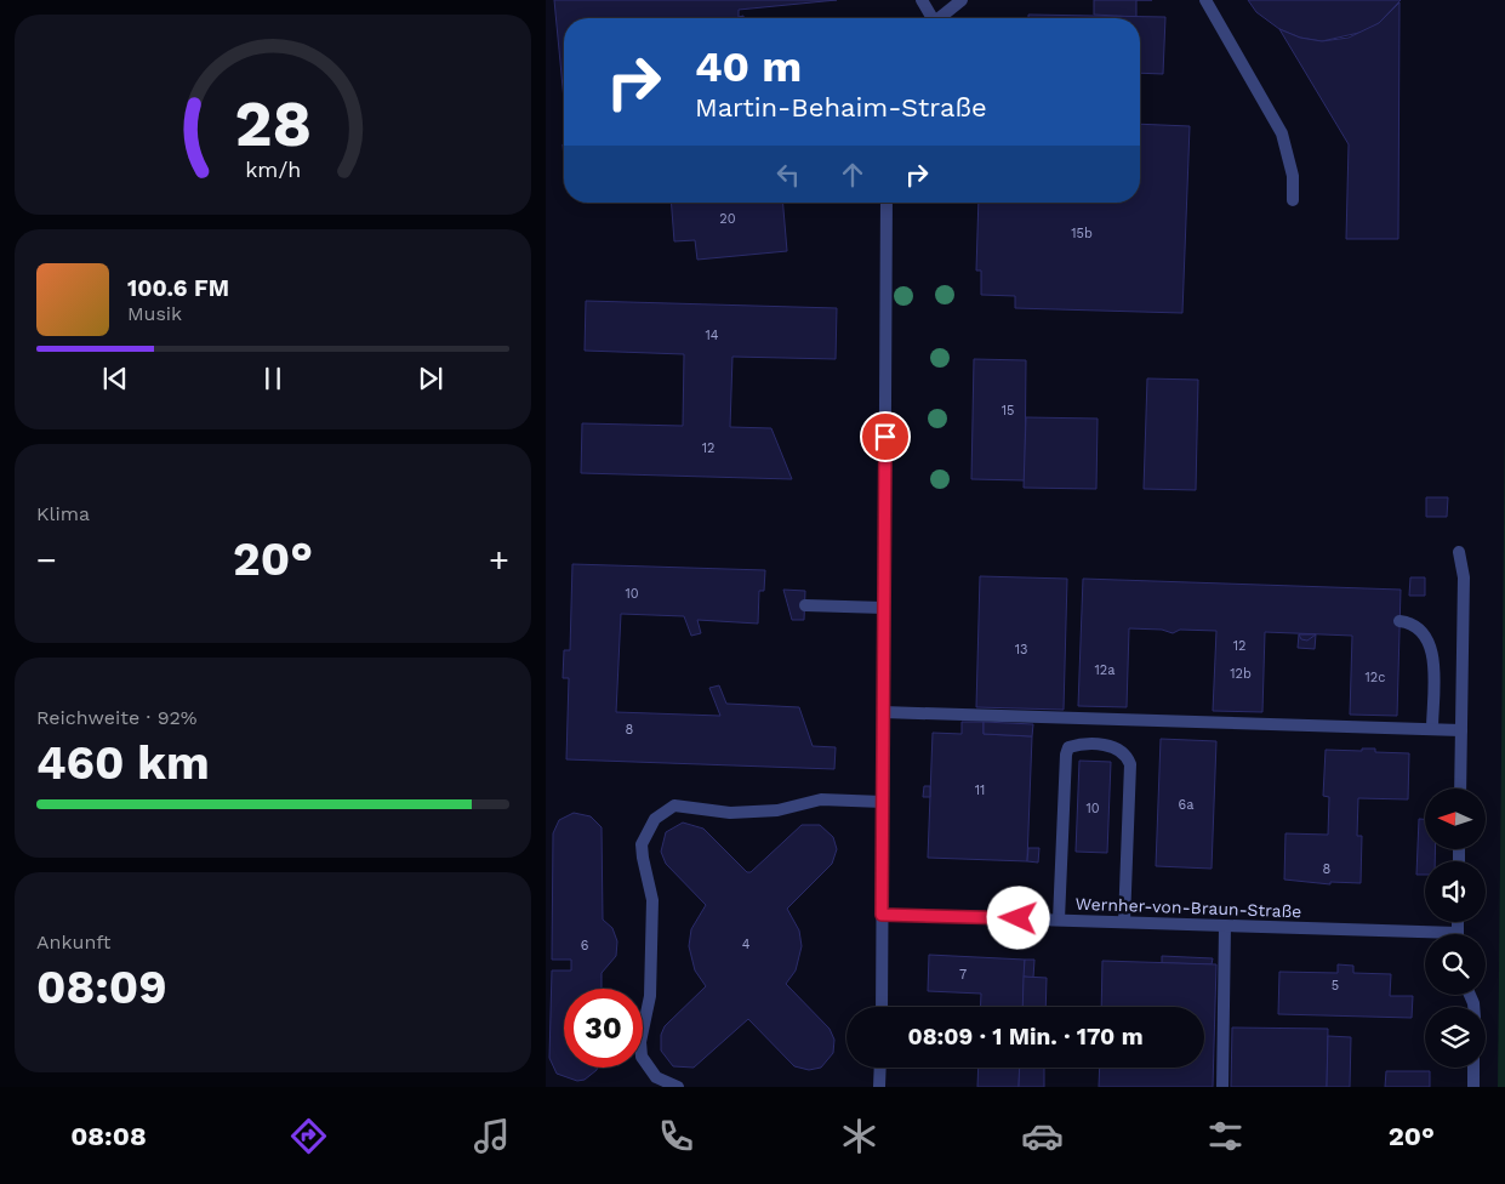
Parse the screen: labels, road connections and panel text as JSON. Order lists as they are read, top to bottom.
{
  "streets": {
    "street": ["Wernher-von-Braun-Straße"]
  },
  "house_numbers": [
    "20",
    "15b",
    "14",
    "15",
    "12",
    "10",
    "12",
    "13",
    "12a",
    "12b",
    "12c",
    "8",
    "11",
    "6a",
    "10",
    "8",
    "4",
    "6",
    "7",
    "5"
  ],
  "north": "left",
  "page": {
    "turn": ["40 m", "Martin-Behaim-Straße"],
    "song": ["100.6 FM", "Musik"],
    "tile": [
      "Klima",
      ["Reichweite · 92%", "460 km"],
      ["Ankunft", "08:09"]
    ],
    "heat": ["−", "20°", "+"],
    "limit": "30",
    "trip": "08:09 · 1 Min. · 170 m",
    "tabs": ["08:08", "20°"],
    "gauge": ["28", "km/h"]
  }
}
